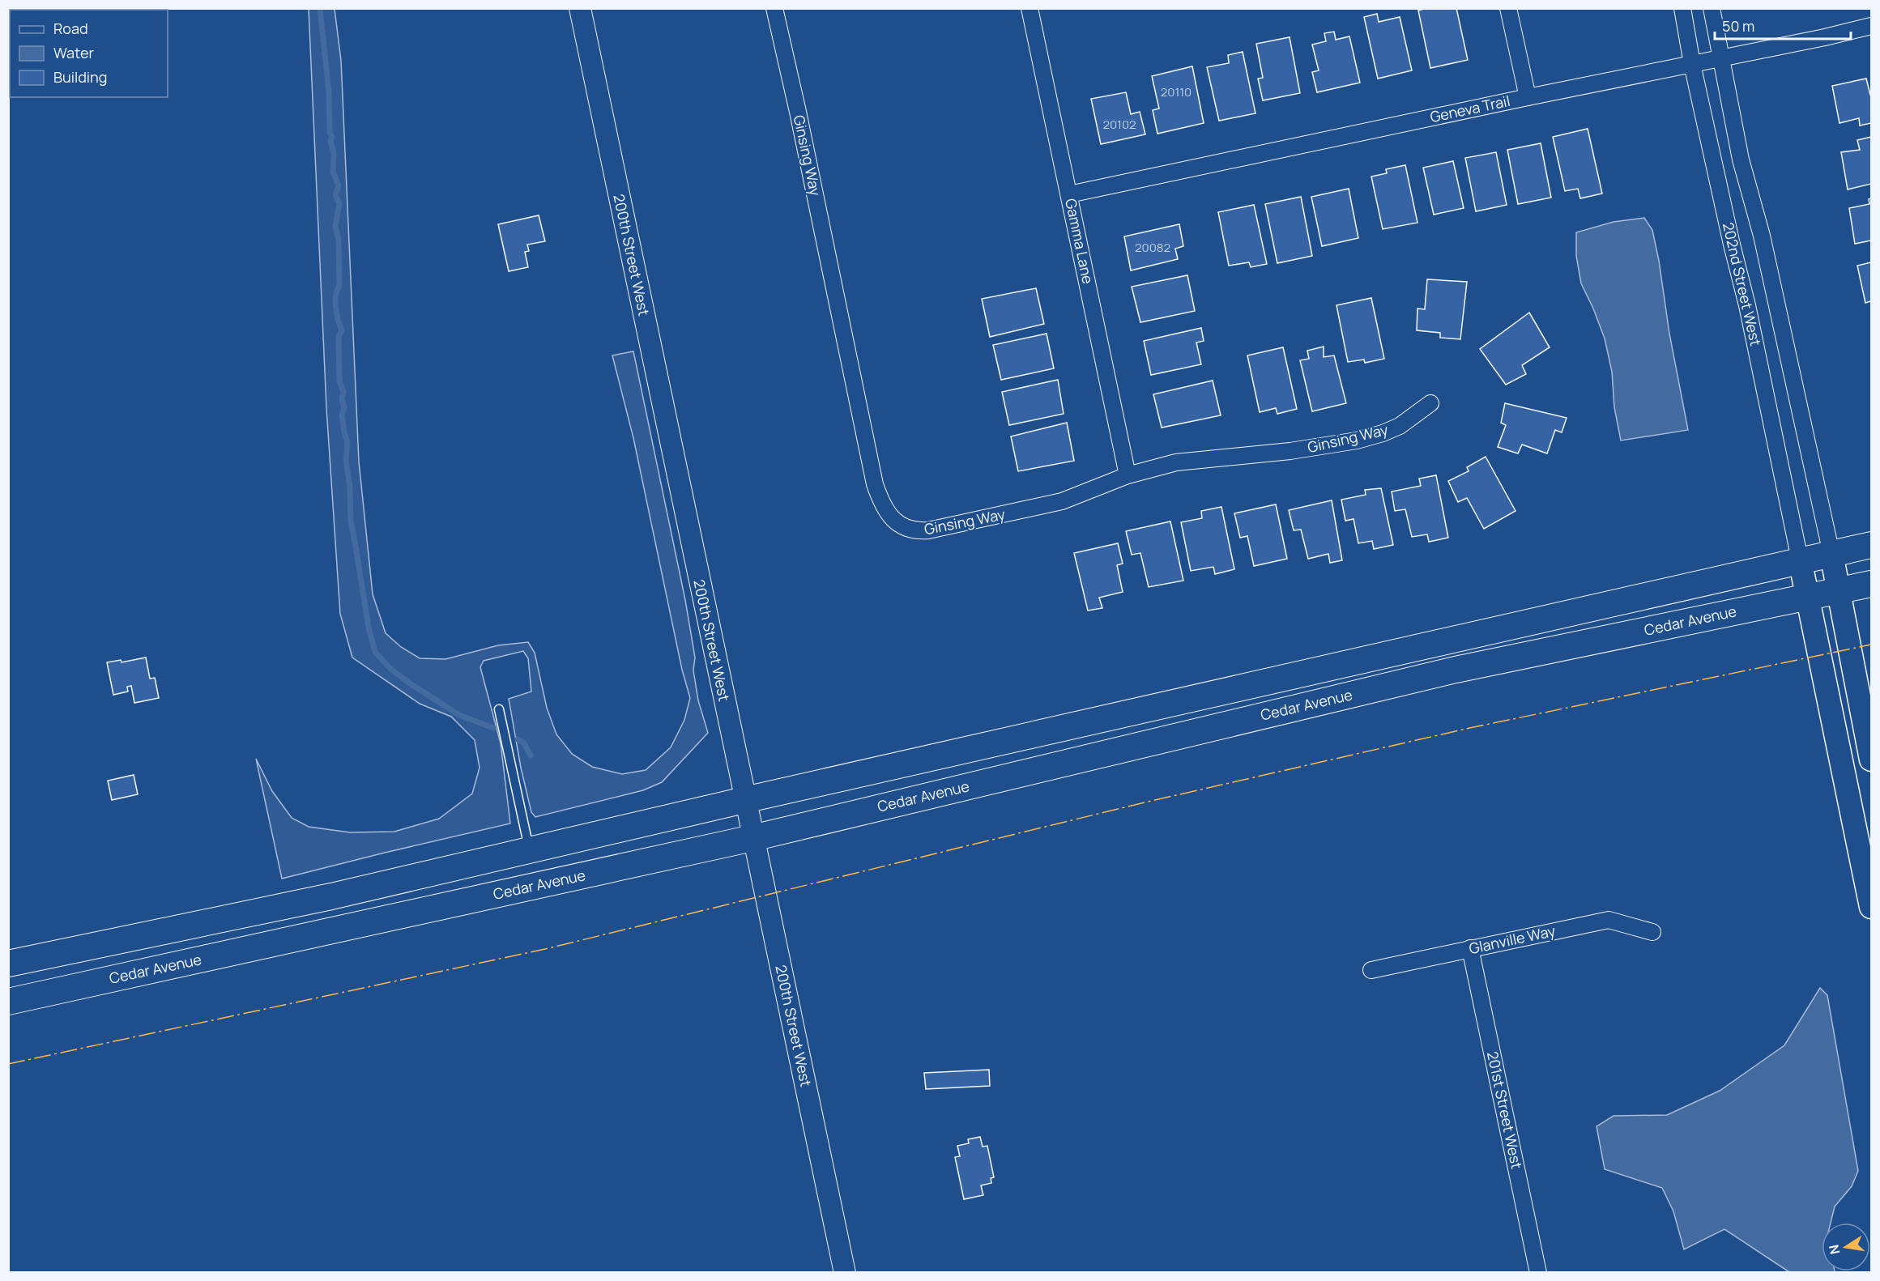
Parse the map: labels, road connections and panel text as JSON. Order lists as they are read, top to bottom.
{
  "streets": {
    "main road": ["Cedar Avenue"],
    "street": [
      "Geneva Trail",
      "Ginsing Way",
      "Gamma Lane",
      "200th Street West",
      "202nd Street West",
      "Glanville Way",
      "201st Street West"
    ]
  },
  "crossings": [
    ["Geneva Trail", "Gamma Lane"],
    ["Geneva Trail", "202nd Street West"],
    ["Ginsing Way", "Gamma Lane"],
    ["200th Street West", "Cedar Avenue"],
    ["Glanville Way", "201st Street West"]
  ],
  "house_numbers": ["20110", "20102", "20082"],
  "legend": ["Road", "Water", "Building"],
  "scale_bar": "50 m",
  "north": "left"
}
